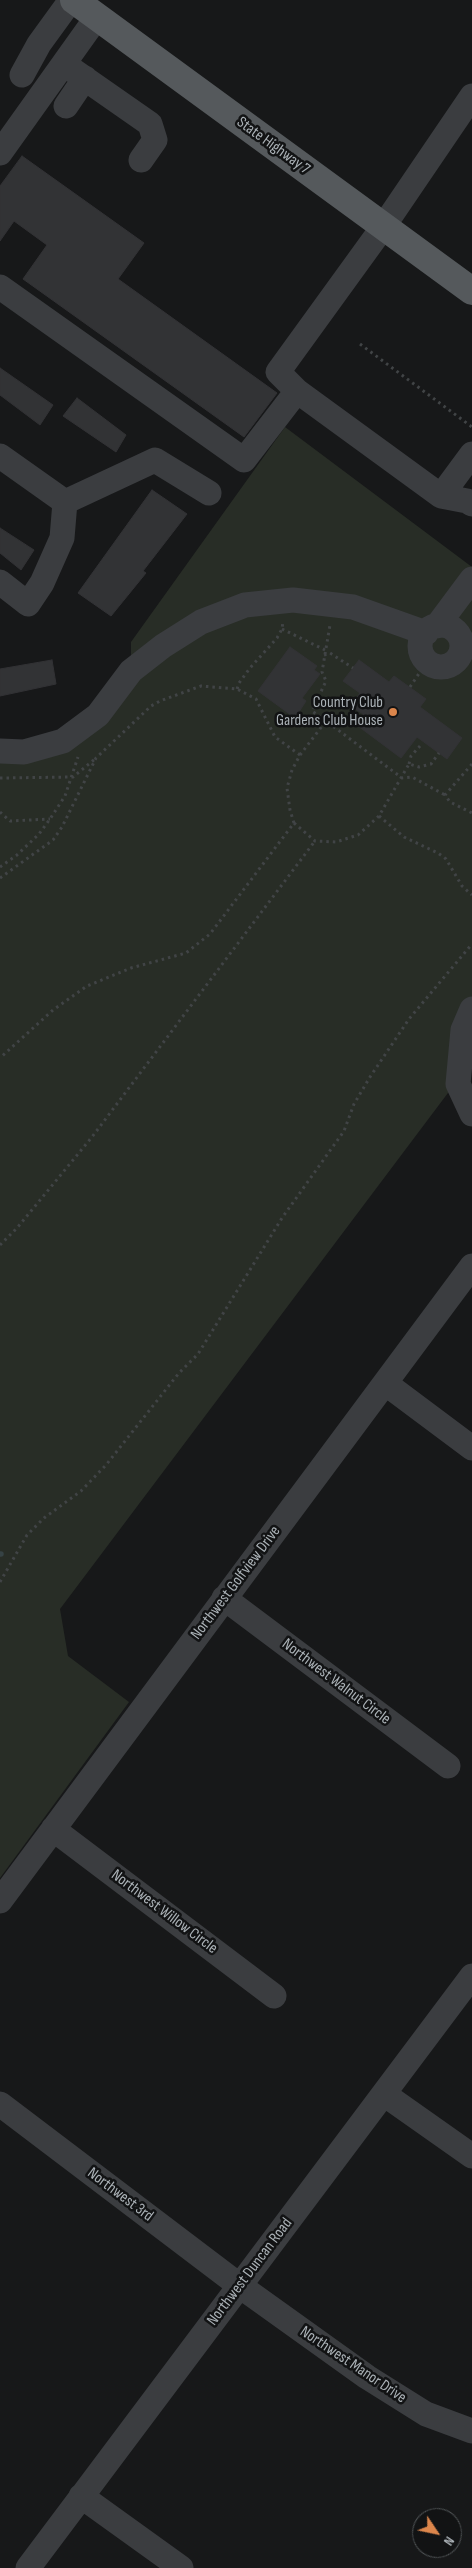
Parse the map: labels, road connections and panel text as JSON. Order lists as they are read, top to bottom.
{
  "streets": {
    "main road": ["State Highway 7"],
    "street": [
      "Northwest Golfview Drive",
      "Northwest Walnut Circle",
      "Northwest Willow Circle",
      "Northwest 3rd",
      "Northwest Duncan Road",
      "Northwest Manor Drive"
    ]
  },
  "crossings": [
    ["Northwest Golfview Drive", "Northwest Walnut Circle"],
    ["Northwest Golfview Drive", "Northwest Willow Circle"],
    ["Northwest 3rd", "Northwest Duncan Road"],
    ["Northwest 3rd", "Northwest Manor Drive"],
    ["Northwest Duncan Road", "Northwest Manor Drive"]
  ],
  "places": ["Country Club Gardens Club House"],
  "north": "bottom right"
}
